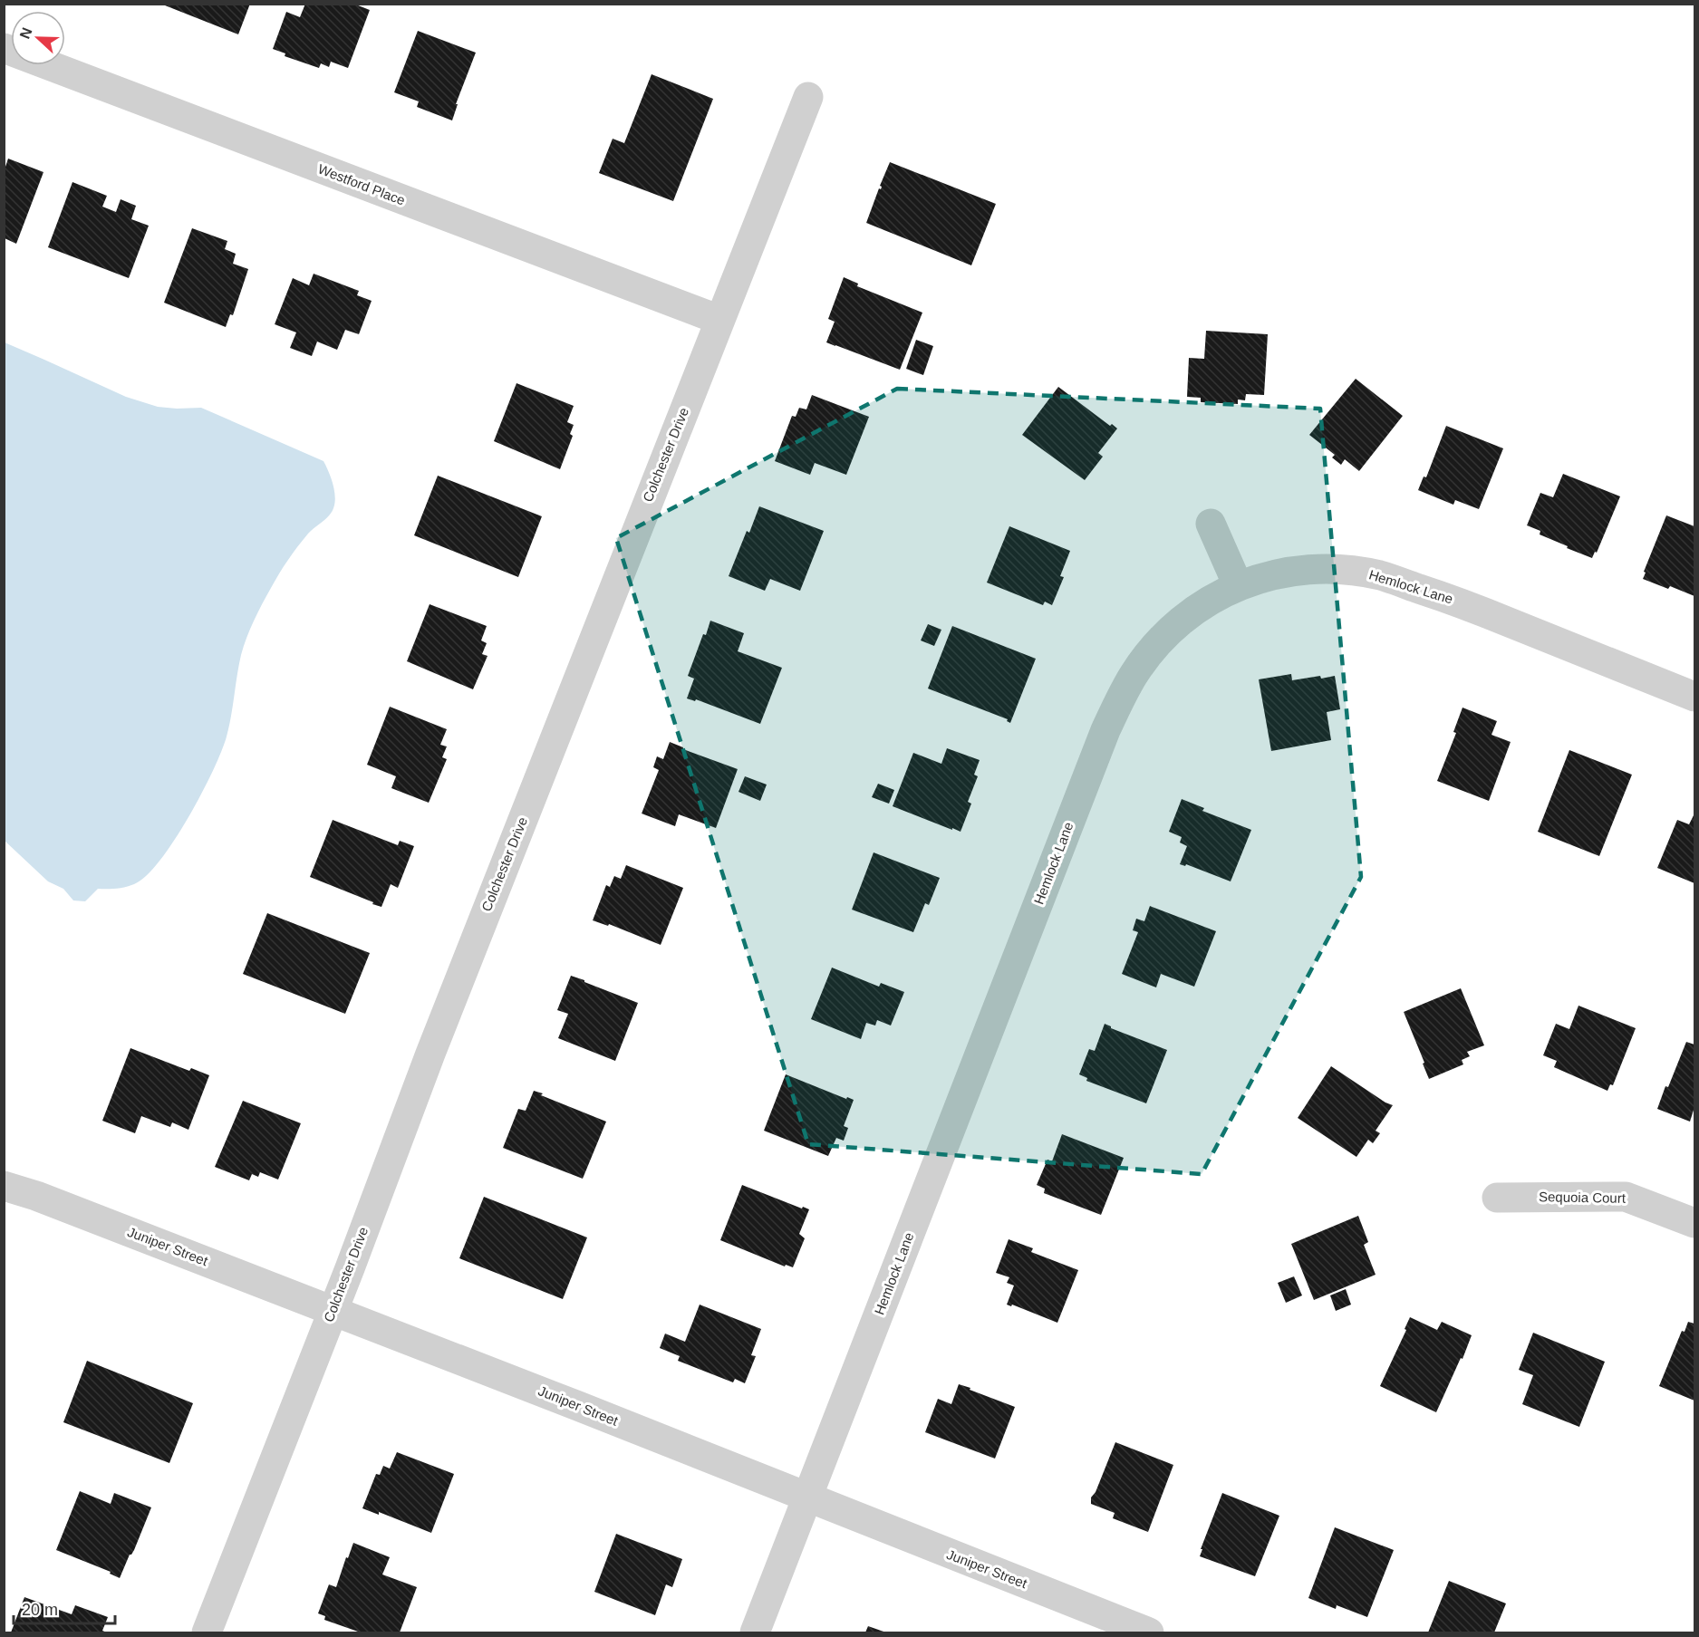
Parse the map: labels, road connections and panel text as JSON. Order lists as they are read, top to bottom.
{
  "streets": {
    "street": [
      "Westford Place",
      "Colchester Drive",
      "Hemlock Lane",
      "Sequoia Court",
      "Juniper Street"
    ]
  },
  "crossings": [
    ["Westford Place", "Colchester Drive"],
    ["Colchester Drive", "Juniper Street"],
    ["Hemlock Lane", "Juniper Street"]
  ],
  "scale_bar": "20 m",
  "north": "left"
}
